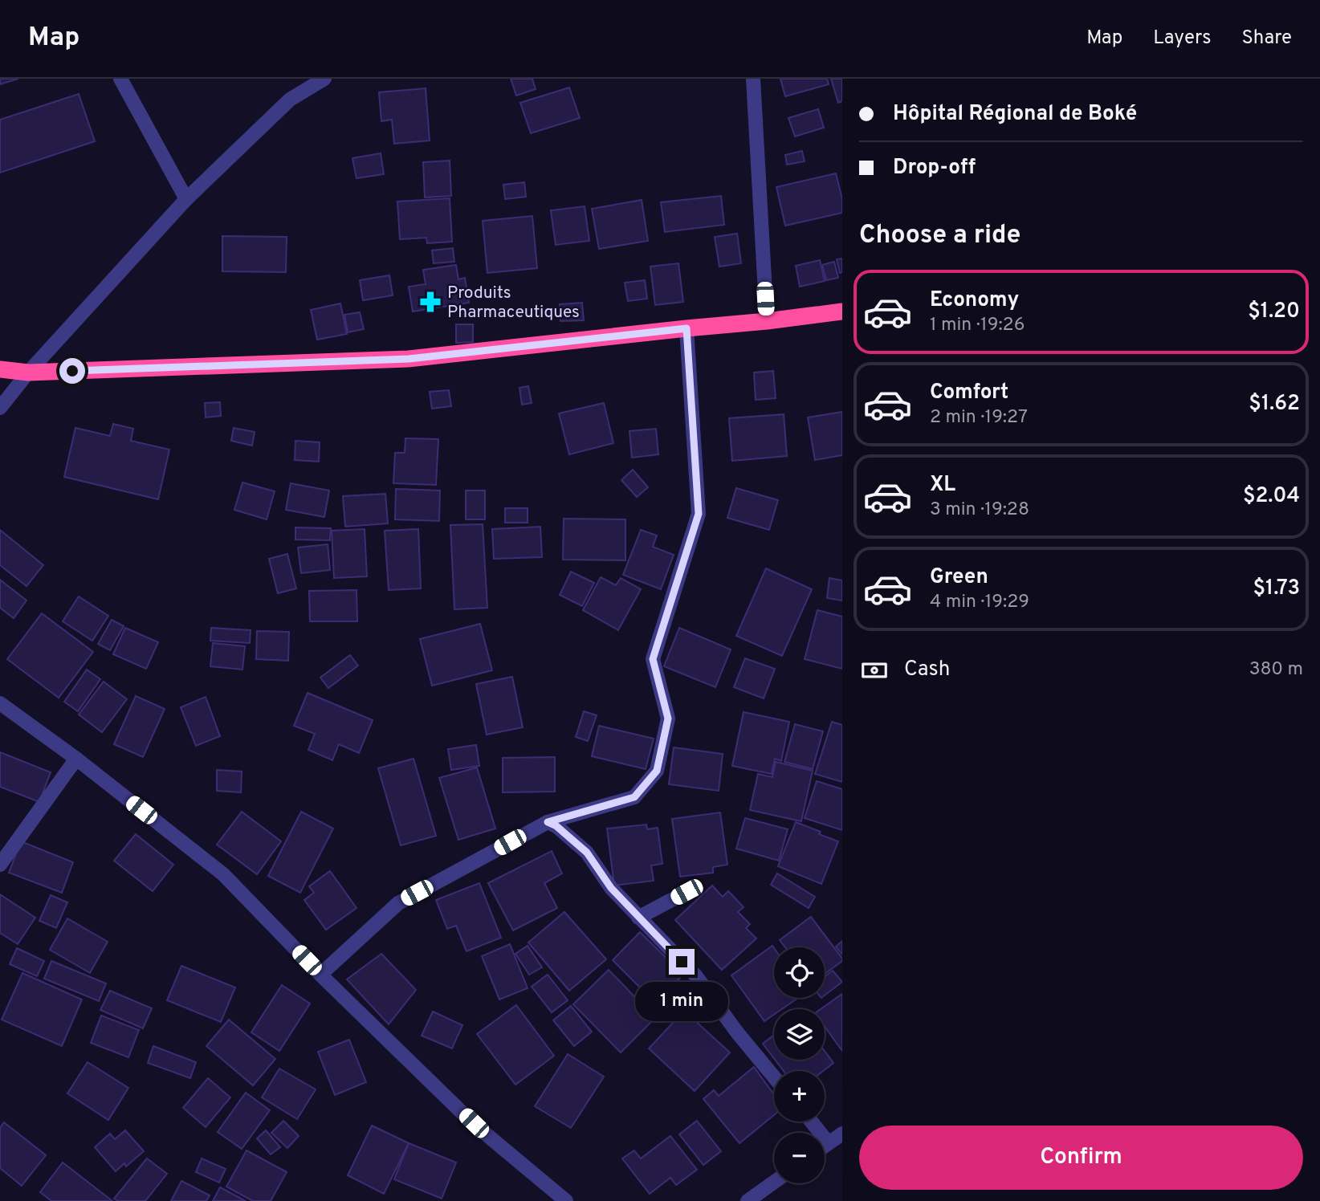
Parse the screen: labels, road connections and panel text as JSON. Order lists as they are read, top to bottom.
{
  "places": {
    "pharmacy": ["Produits Pharmaceutiques"]
  },
  "page": {
    "header": "Map",
    "nav": ["Map", "Layers", "Share"],
    "banner": ["Hôpital Régional de Boké", "Drop-off"],
    "heading": "Choose a ride",
    "list": [
      {
        "name": "Economy",
        "note": "1 min · 19:26",
        "value": "$1.20"
      },
      {
        "name": "Comfort",
        "note": "2 min · 19:27",
        "value": "$1.62"
      },
      {
        "name": "XL",
        "note": "3 min · 19:28",
        "value": "$2.04"
      },
      {
        "name": "Green",
        "note": "4 min · 19:29",
        "value": "$1.73"
      }
    ],
    "pay": ["Cash", "380 m"],
    "map_buttons": ["+", "−"],
    "bubble": "1 min",
    "buttons": "Confirm"
  }
}
